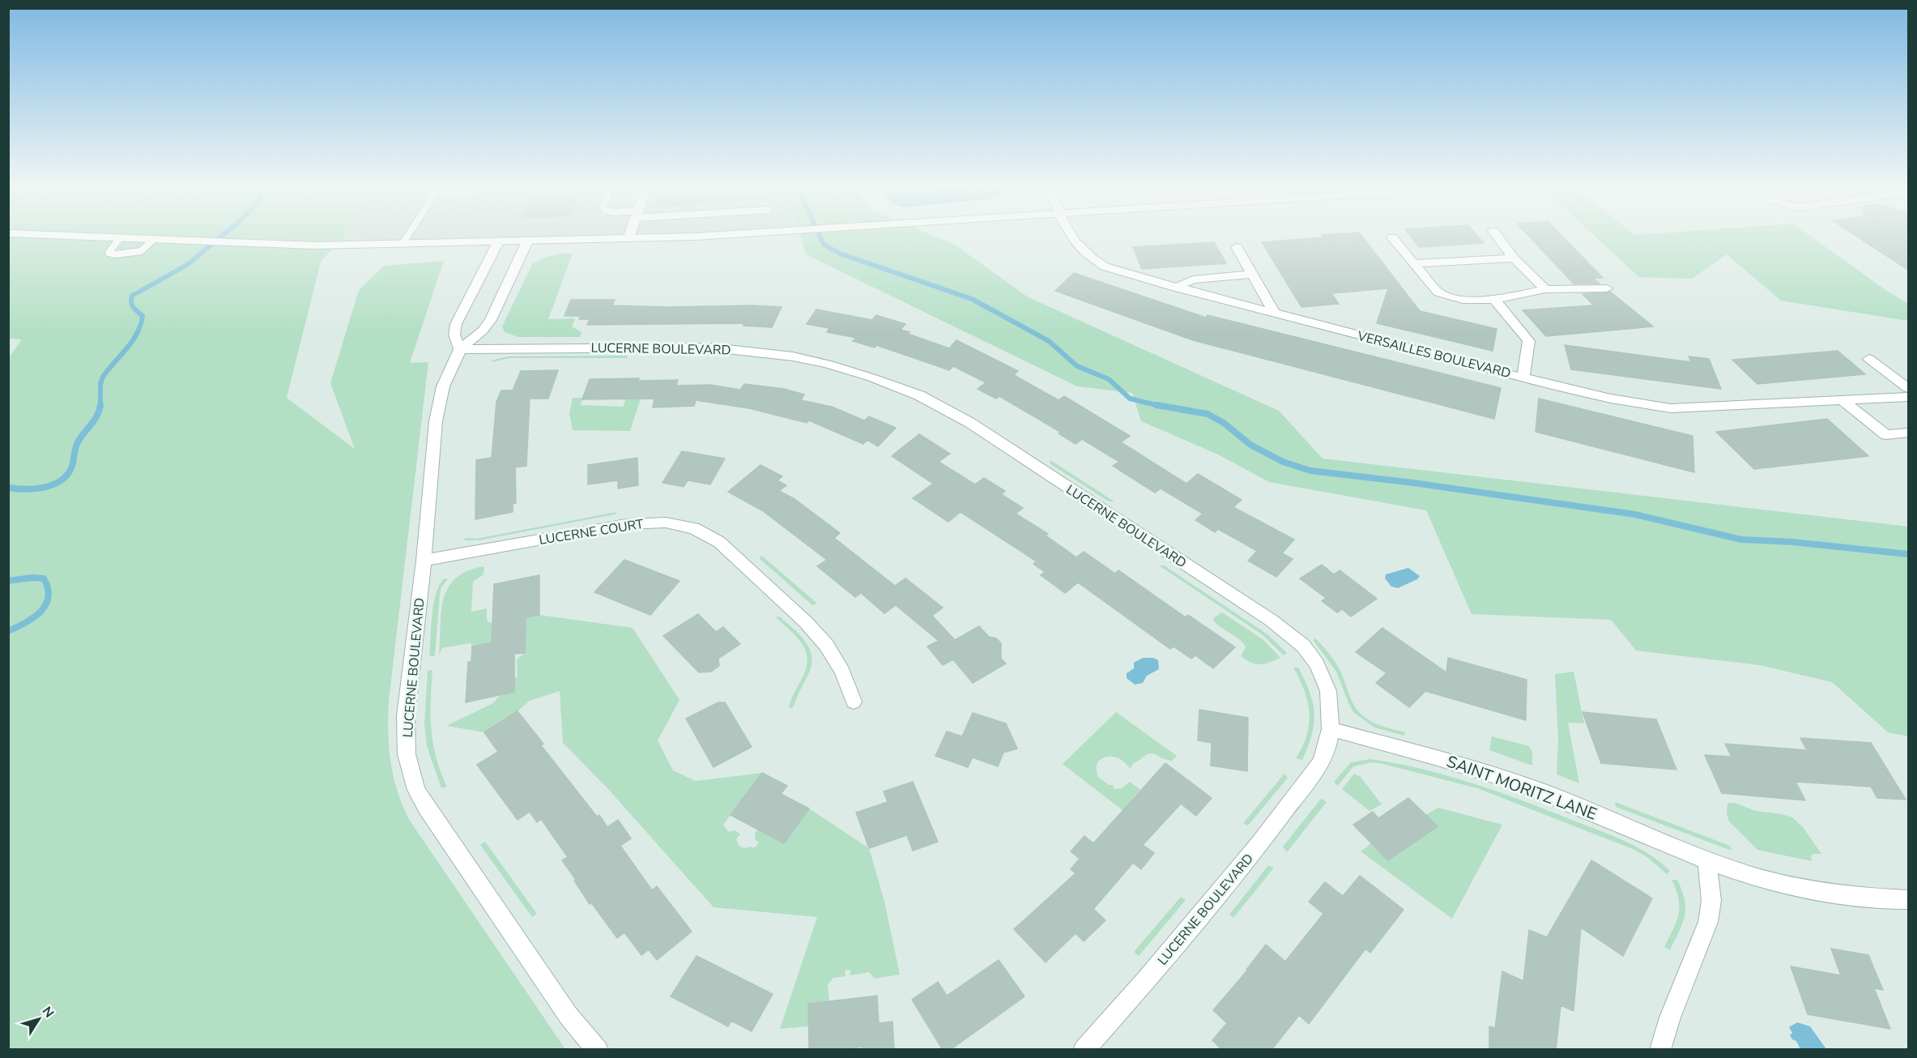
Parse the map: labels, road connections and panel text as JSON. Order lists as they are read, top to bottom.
{
  "streets": {
    "street": [
      "LUCERNE BOULEVARD",
      "VERSAILLES BOULEVARD",
      "LUCERNE COURT",
      "SAINT MORITZ LANE"
    ]
  },
  "crossings": [
    ["LUCERNE BOULEVARD", "LUCERNE COURT"],
    ["LUCERNE BOULEVARD", "SAINT MORITZ LANE"]
  ],
  "north": "top right"
}
